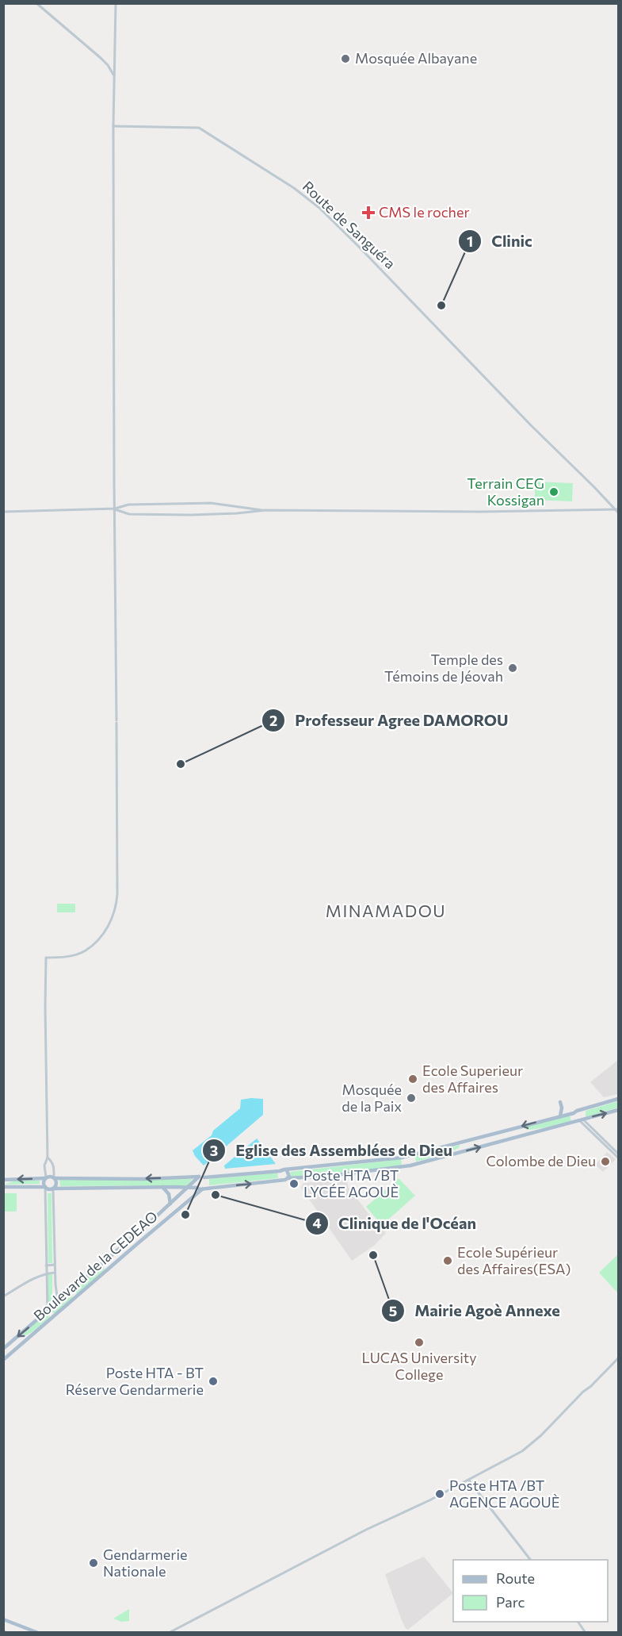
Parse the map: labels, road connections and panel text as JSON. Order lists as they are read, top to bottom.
{
  "streets": {
    "main road": ["Boulevard de la CEDEAO"],
    "street": ["Route de Sanguéra"]
  },
  "districts": ["MINAMADOU"],
  "places": {
    "other": [
      "Mosquée Albayane",
      "Clinic",
      "Terrain CEG Kossigan",
      "Temple des Témoins de Jéovah",
      "Professeur Agree DAMOROU",
      "Ecole Superieur des Affaires",
      "Mosquée de la Paix",
      "Colombe de Dieu",
      "Poste HTA /BT LYCÉE AGOUÈ",
      "Clinique de l'Océan",
      "Eglise des Assemblées de Dieu",
      "Mairie Agoè Annexe",
      "Ecole Supérieur des Affaires(ESA)",
      "LUCAS University College",
      "Poste HTA - BT Réserve Gendarmerie",
      "Poste HTA /BT AGENCE AGOUÈ",
      "Gendarmerie Nationale"
    ],
    "health": ["CMS le rocher"]
  },
  "legend": ["Route", "Parc"]
}
